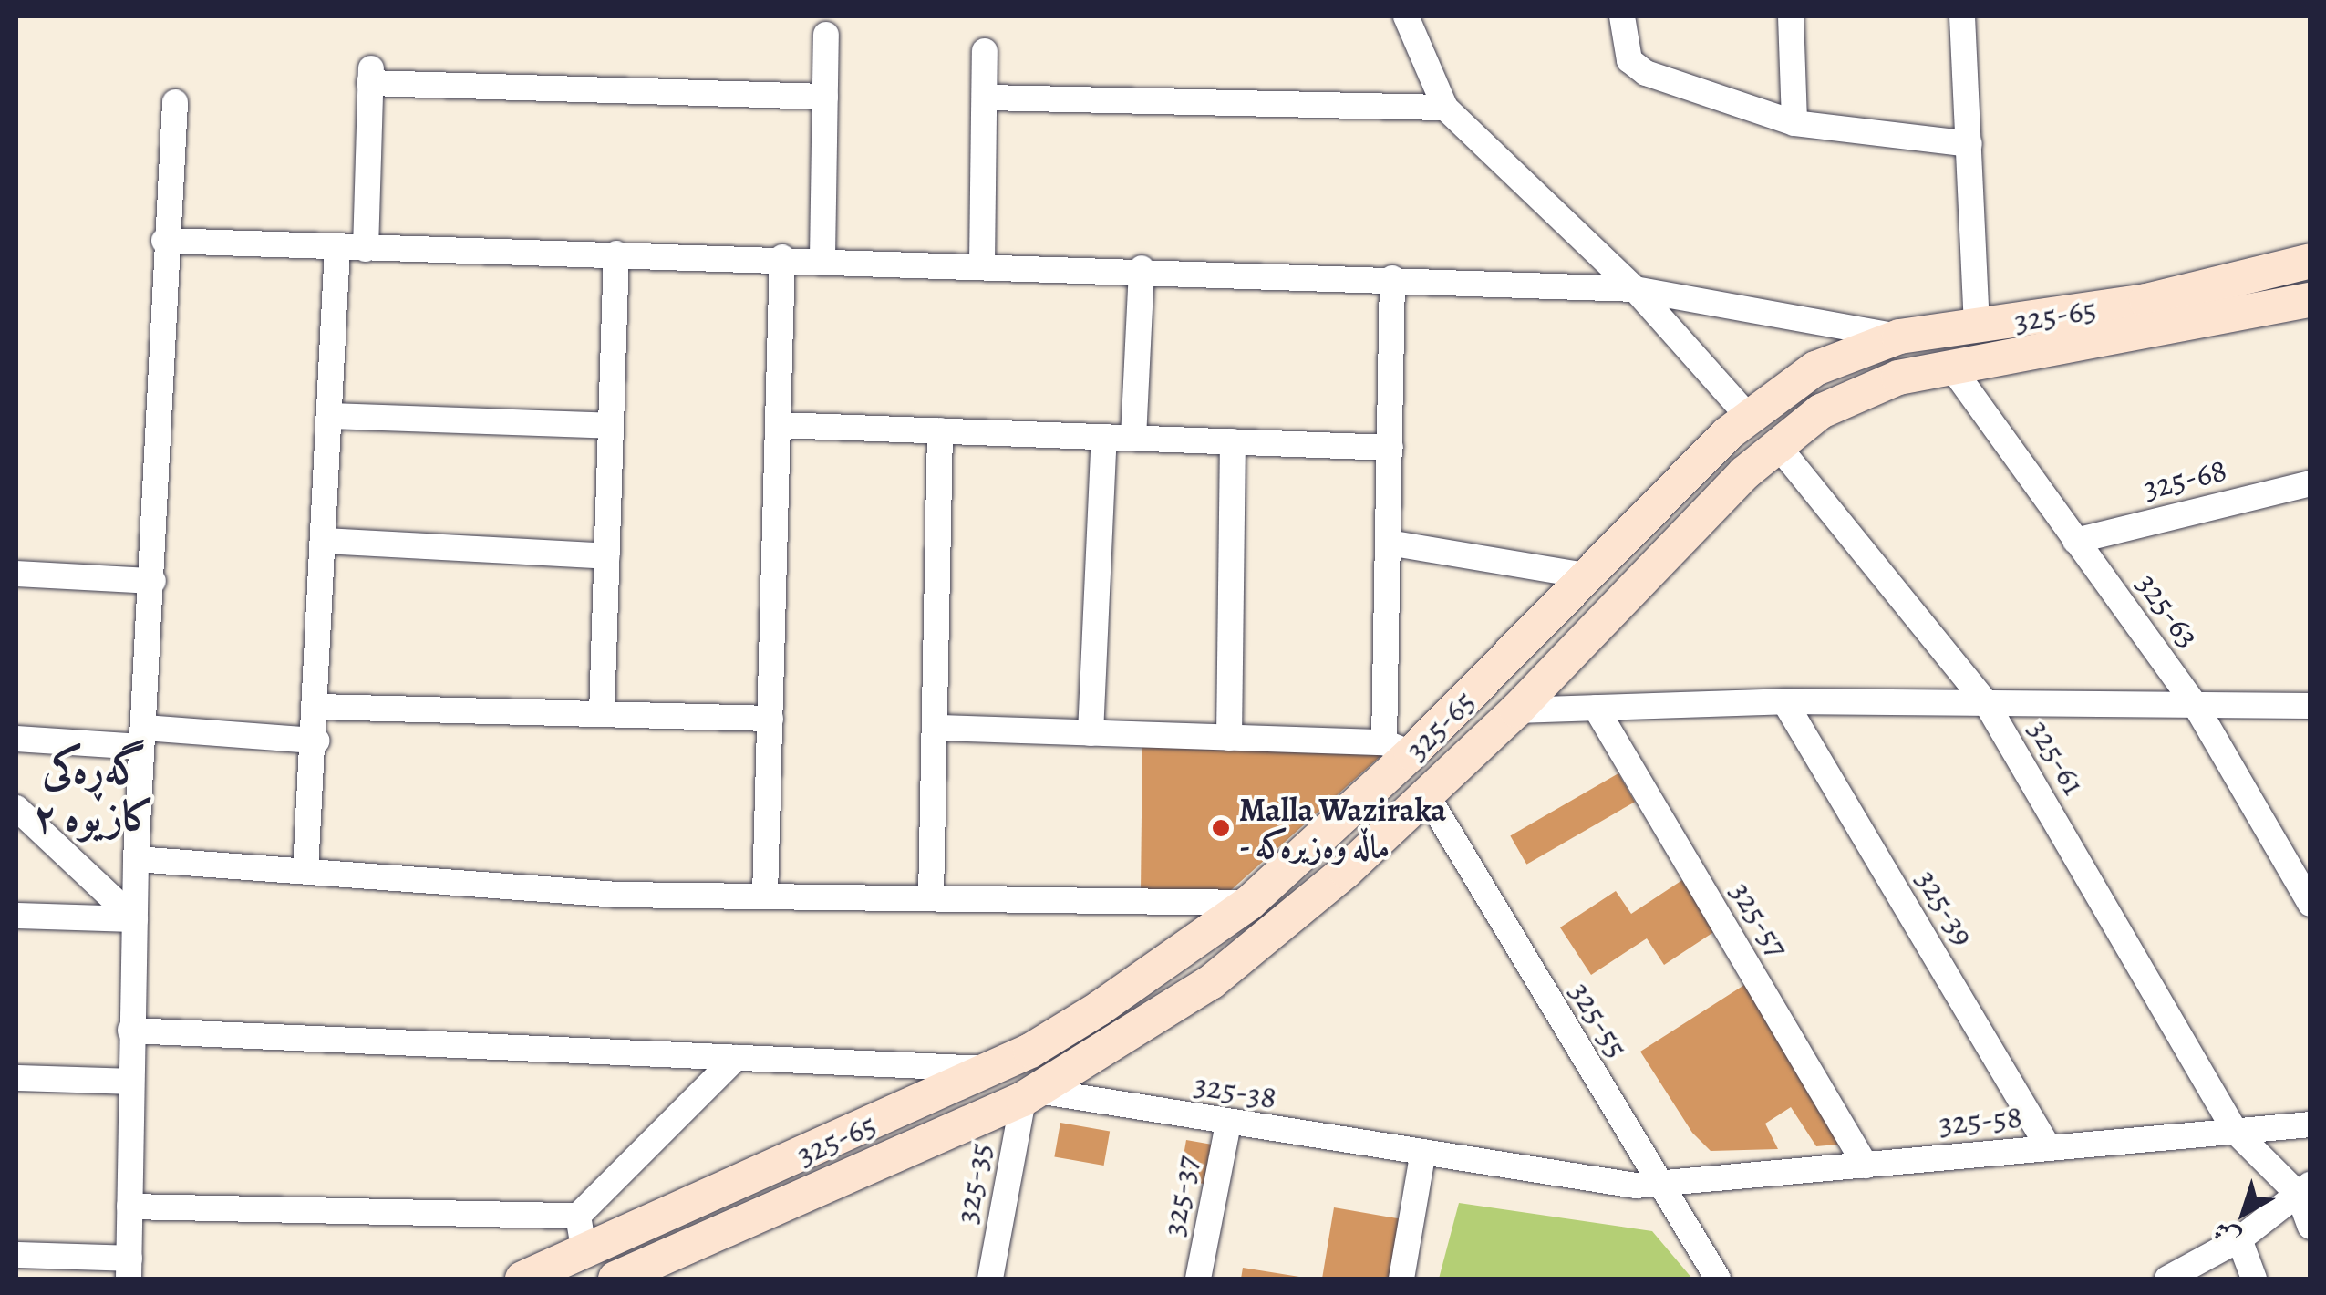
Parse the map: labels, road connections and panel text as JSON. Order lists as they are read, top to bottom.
{
  "streets": {
    "street": [
      "325-65",
      "325-68",
      "325-63",
      "325-61",
      "325-39",
      "325-57",
      "325-55",
      "325-38",
      "325-58",
      "325-35",
      "325-37"
    ]
  },
  "crossings": [
    ["325-65", "325-63"],
    ["325-65", "325-61"],
    ["325-65", "325-55"],
    ["325-65", "325-38"],
    ["325-65", "325-35"],
    ["325-68", "325-63"],
    ["325-61", "325-58"],
    ["325-39", "325-58"],
    ["325-57", "325-58"],
    ["325-55", "325-38"],
    ["325-55", "325-58"],
    ["325-38", "325-58"],
    ["325-38", "325-35"],
    ["325-38", "325-37"]
  ],
  "districts": ["گەڕەکی کازیوە ٢"],
  "places": ["Malla Waziraka - ماڵە وەزیرەکە"],
  "north": "bottom left"
}
